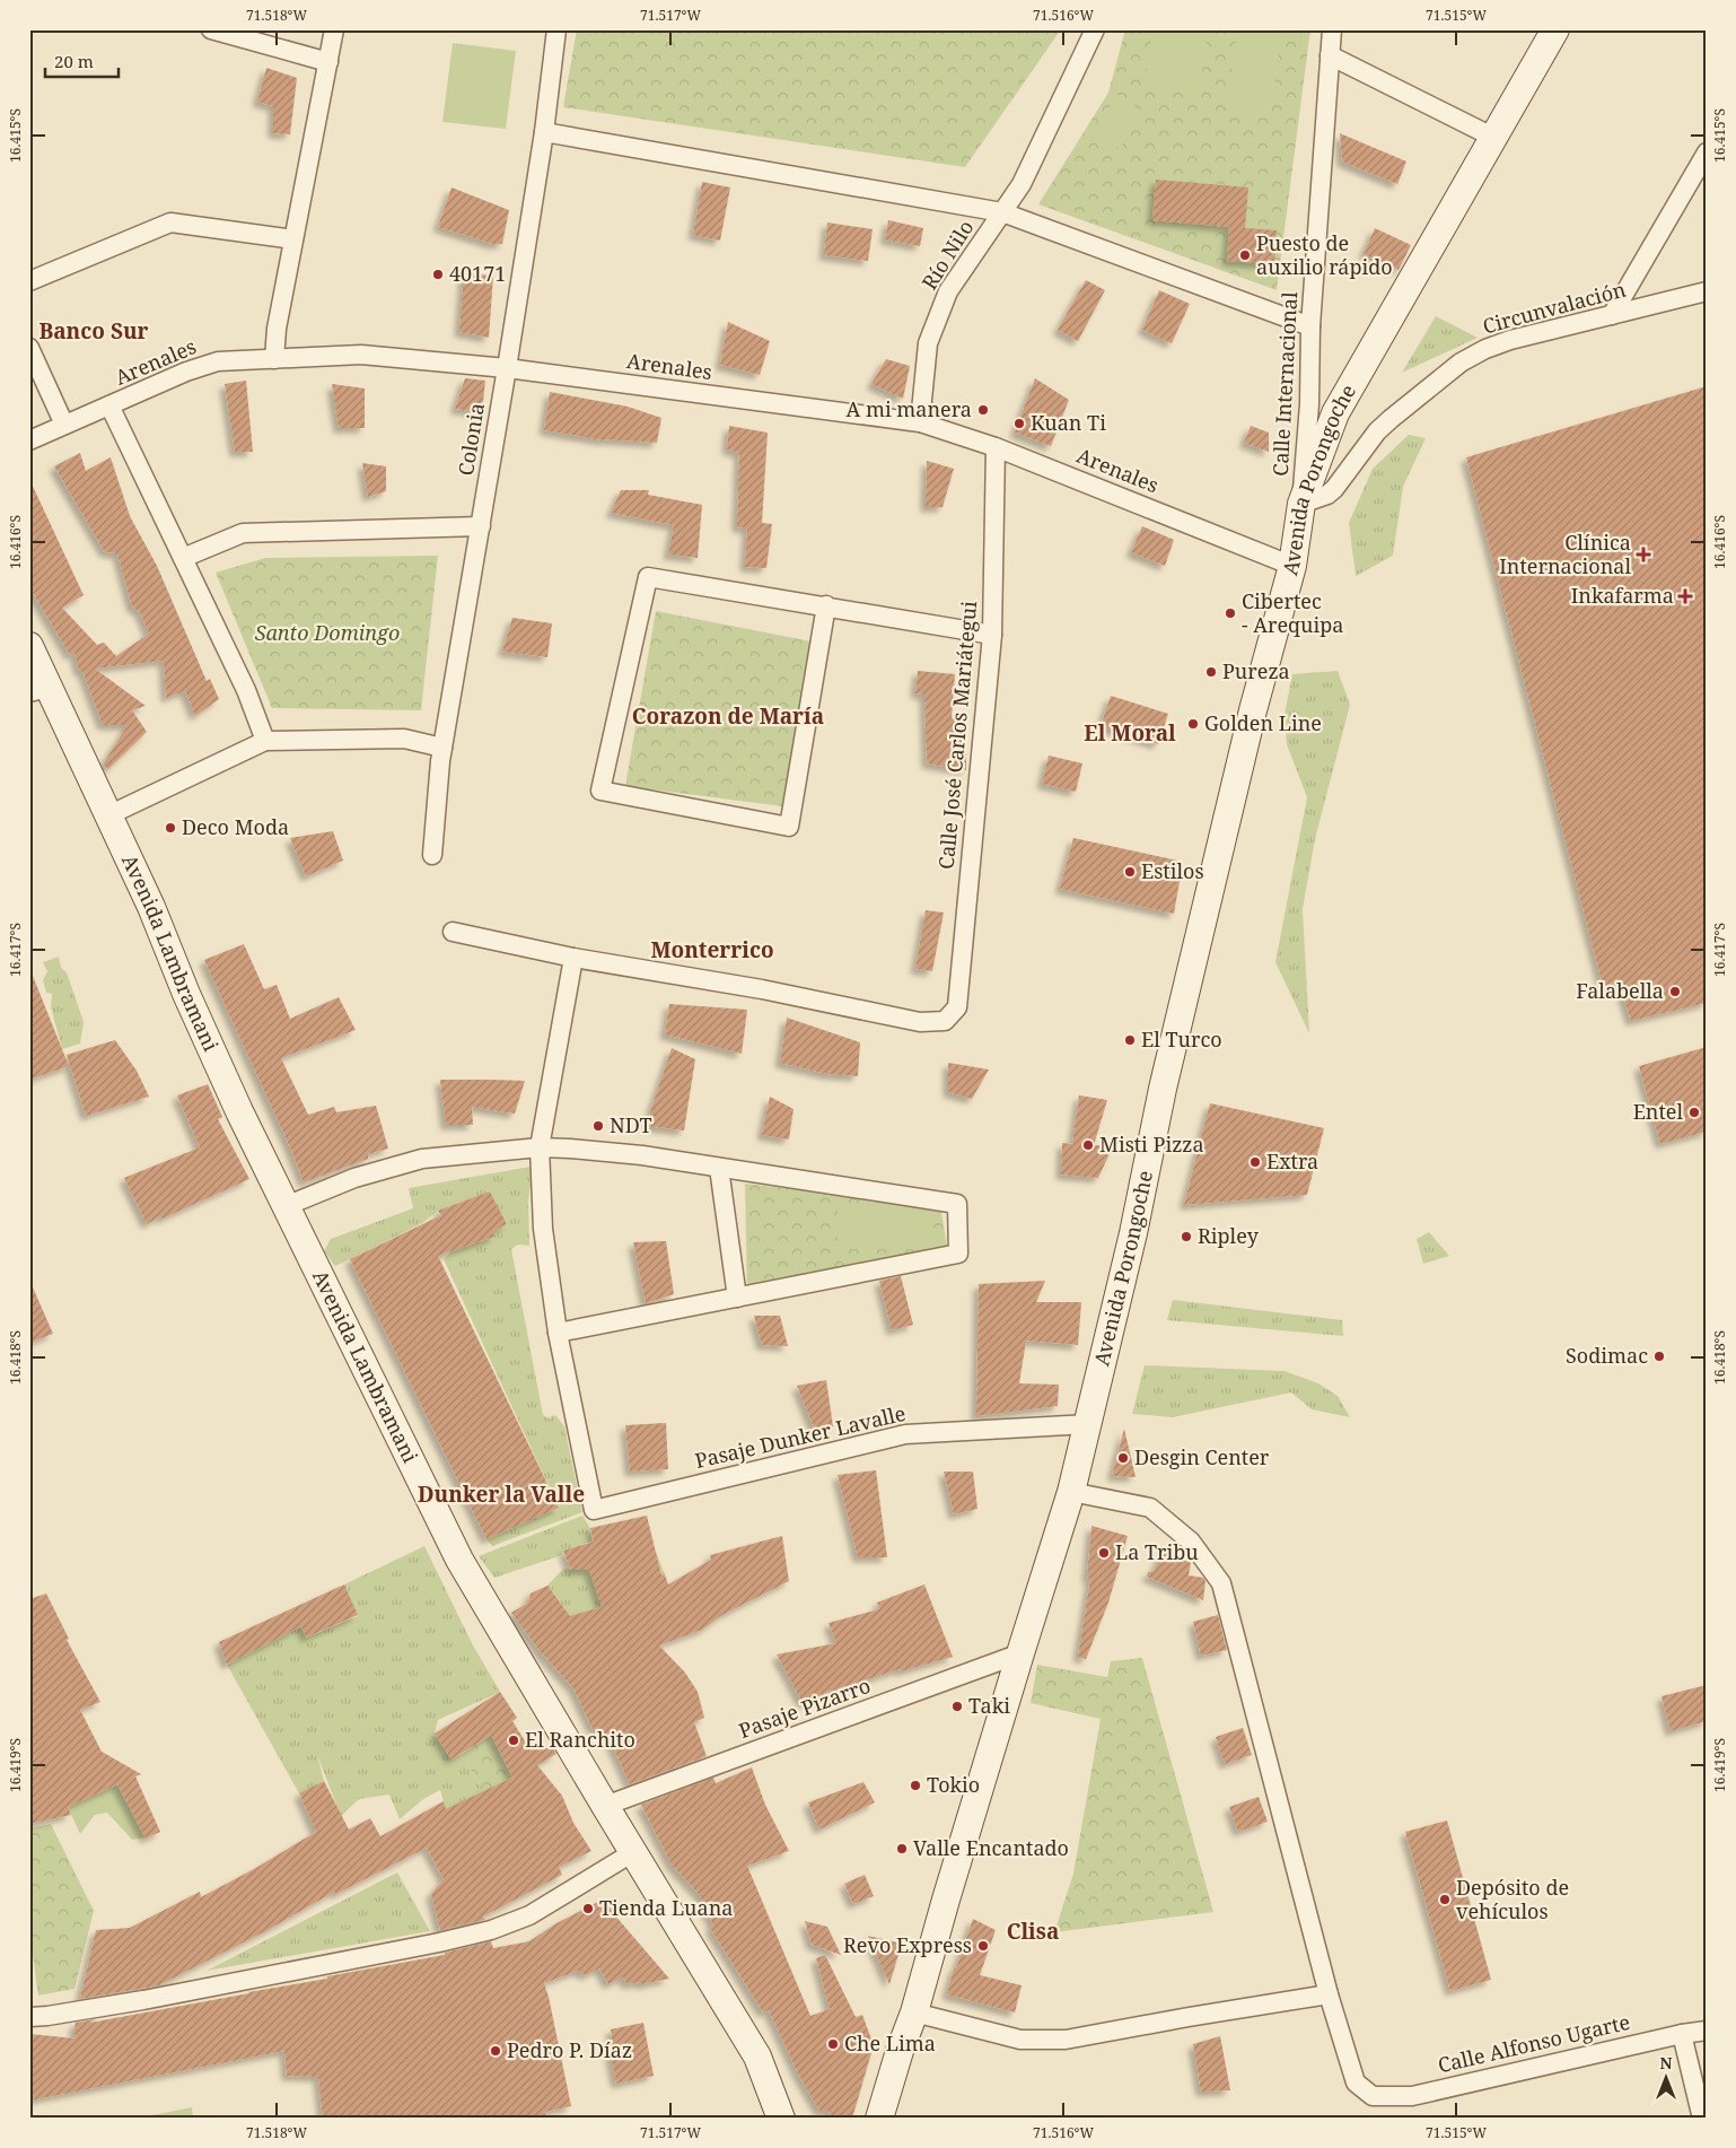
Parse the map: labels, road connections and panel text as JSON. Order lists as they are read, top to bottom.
{
  "streets": {
    "main road": ["Avenida Porongoche", "Avenida Lambramani"],
    "street": [
      "Río Nilo",
      "Circunvalación",
      "Arenales",
      "Calle Internacional",
      "Colonia",
      "Calle José Carlos Mariátegui",
      "Pasaje Dunker Lavalle",
      "Pasaje Pizarro",
      "Calle Alfonso Ugarte"
    ]
  },
  "crossings": [
    ["Río Nilo", "Arenales"],
    ["Circunvalación", "Calle Internacional"],
    ["Circunvalación", "Avenida Porongoche"],
    ["Arenales", "Colonia"],
    ["Arenales", "Avenida Porongoche"],
    ["Arenales", "Calle José Carlos Mariátegui"],
    ["Calle Internacional", "Avenida Porongoche"],
    ["Avenida Porongoche", "Pasaje Dunker Lavalle"],
    ["Avenida Porongoche", "Pasaje Pizarro"],
    ["Avenida Lambramani", "Pasaje Pizarro"]
  ],
  "districts": [
    "Banco Sur",
    "Corazon de María",
    "El Moral",
    "Monterrico",
    "Dunker la Valle",
    "Clisa"
  ],
  "parks": ["Santo Domingo"],
  "places": {
    "other": [
      "Puesto de auxilio rápido",
      "40171",
      "A mi manera",
      "Kuan Ti",
      "Cibertec - Arequipa",
      "Pureza",
      "Golden Line",
      "Deco Moda",
      "Estilos",
      "Falabella",
      "El Turco",
      "Entel",
      "NDT",
      "Misti Pizza",
      "Extra",
      "Ripley",
      "Sodimac",
      "Desgin Center",
      "La Tribu",
      "Taki",
      "El Ranchito",
      "Tokio",
      "Valle Encantado",
      "Depósito de vehículos",
      "Tienda Luana",
      "Revo Express",
      "Che Lima",
      "Pedro P. Díaz"
    ],
    "health": ["Clínica Internacional", "Inkafarma"]
  },
  "scale_bar": "20 m",
  "north": "top",
  "coordinates": [
    "71.518°W",
    "71.517°W",
    "71.516°W",
    "71.515°W",
    "16.415°S",
    "16.416°S",
    "16.417°S",
    "16.418°S",
    "16.419°S"
  ]
}
